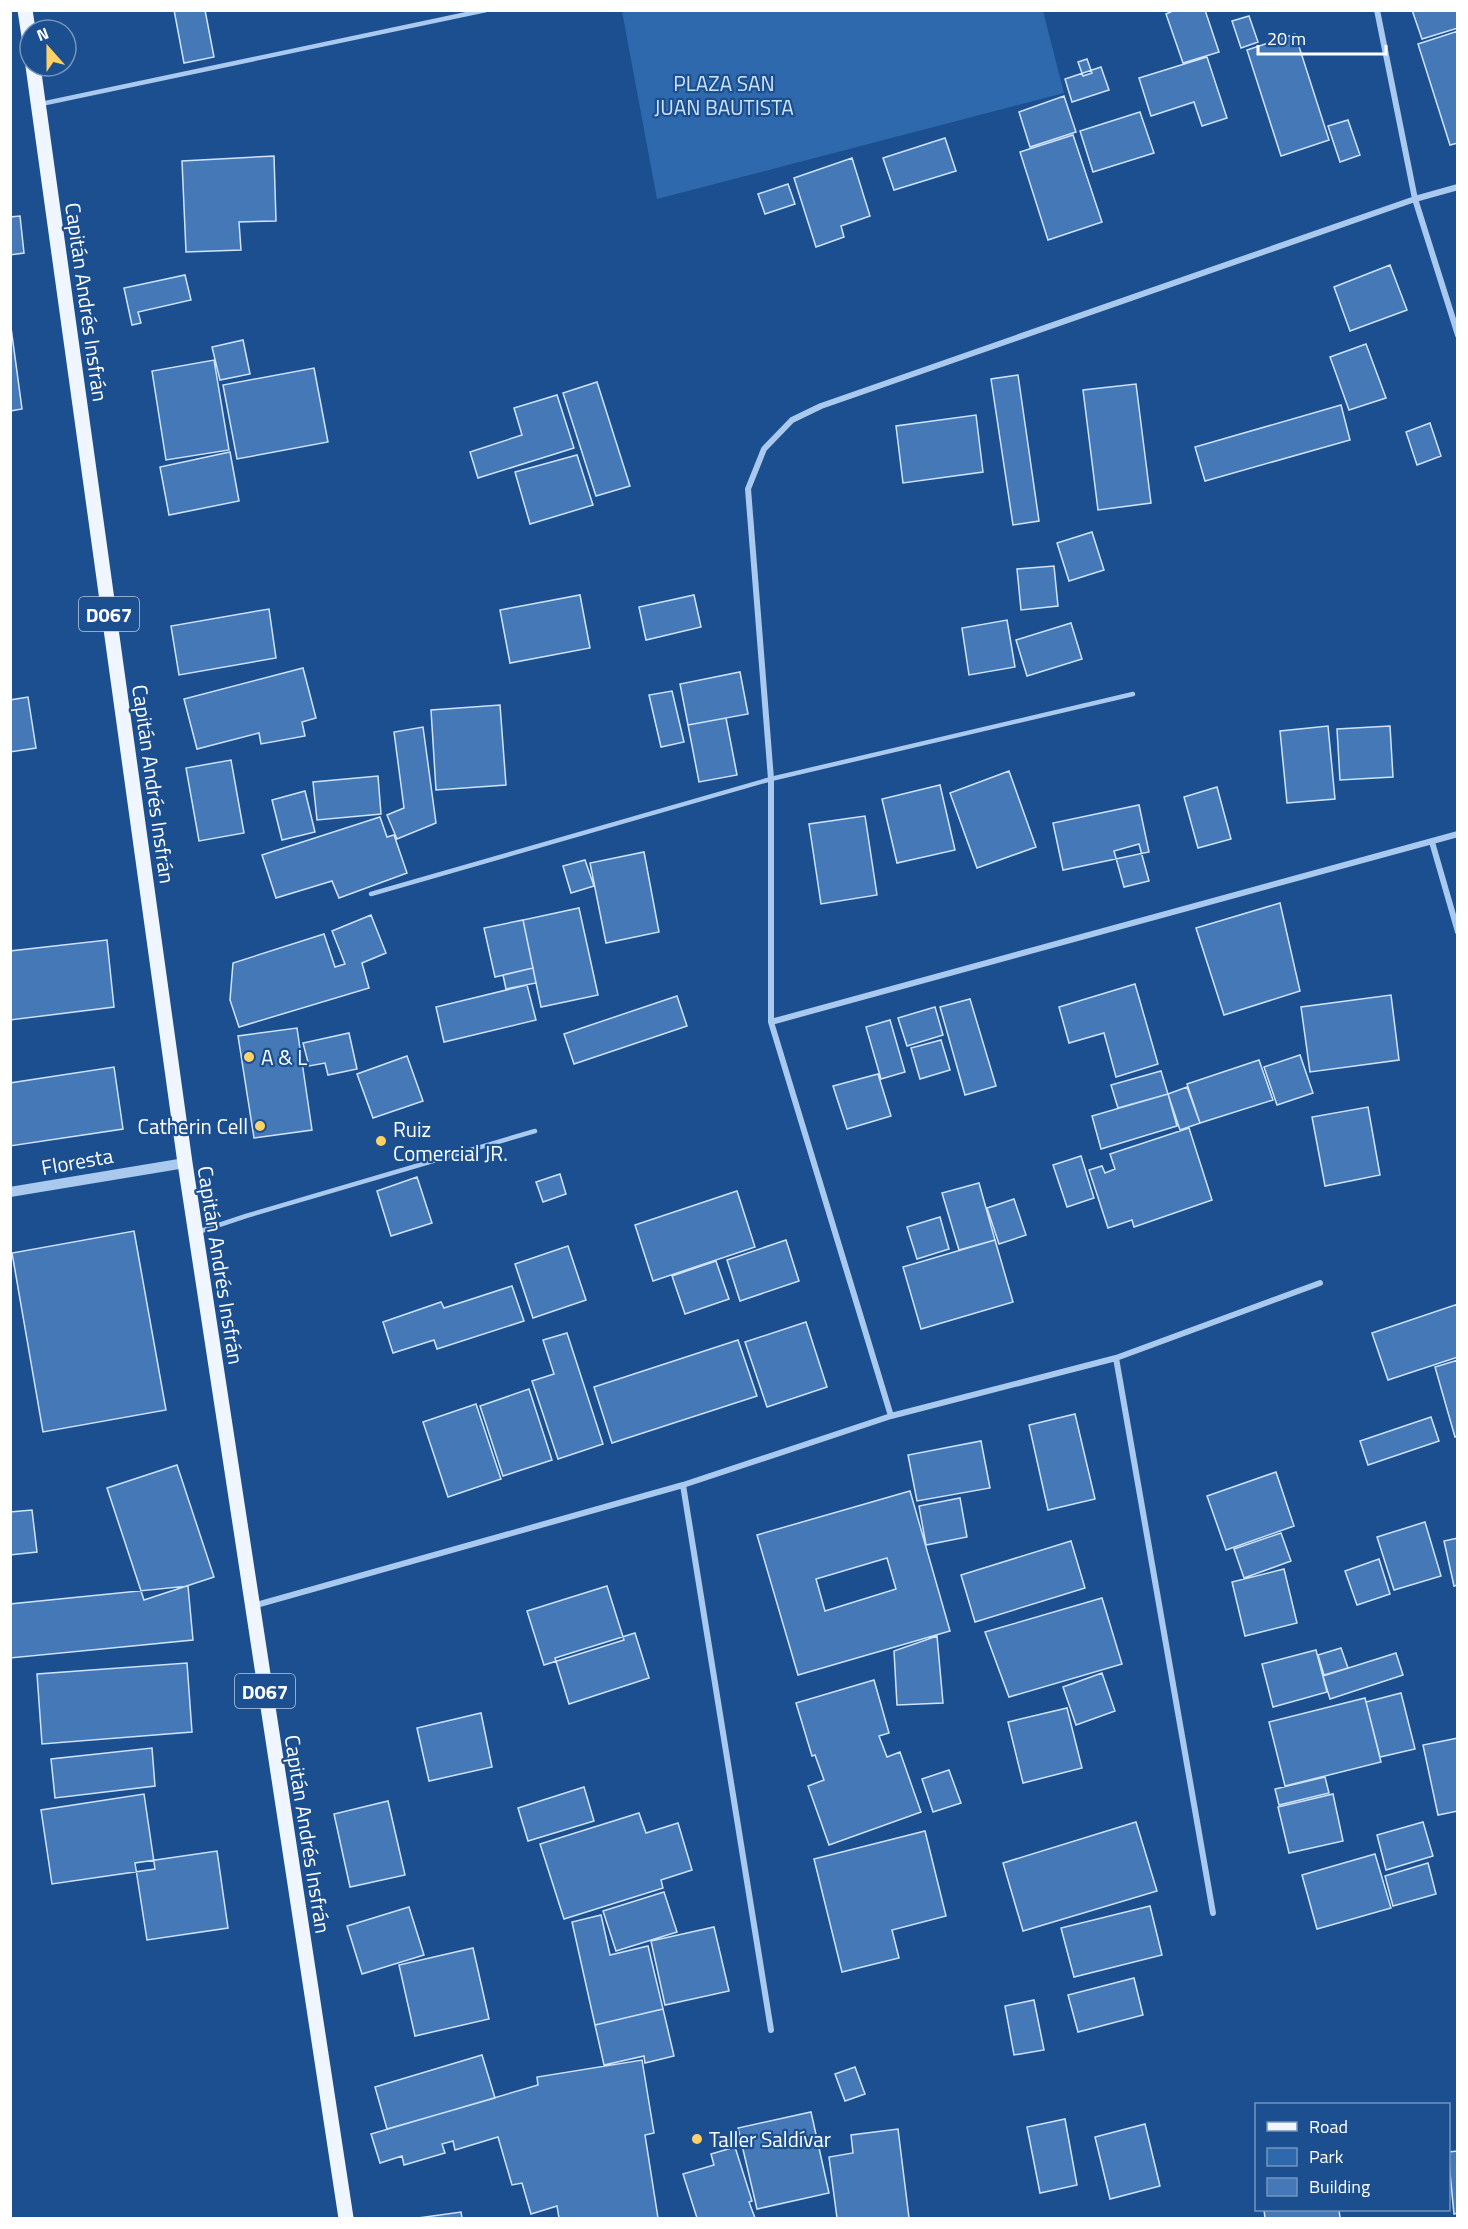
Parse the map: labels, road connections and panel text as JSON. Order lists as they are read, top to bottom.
{
  "streets": {
    "main road": ["Capitán Andrés Insfrán", "D067"],
    "street": ["Floresta"]
  },
  "crossings": [
    ["Capitán Andrés Insfrán", "Floresta"]
  ],
  "parks": ["PLAZA SAN JUAN BAUTISTA"],
  "places": [
    "A & L",
    "Catherin Cell",
    "Ruiz Comercial JR.",
    "Taller Saldívar"
  ],
  "legend": ["Road", "Park", "Building"],
  "scale_bar": "20 m",
  "north": "top"
}
